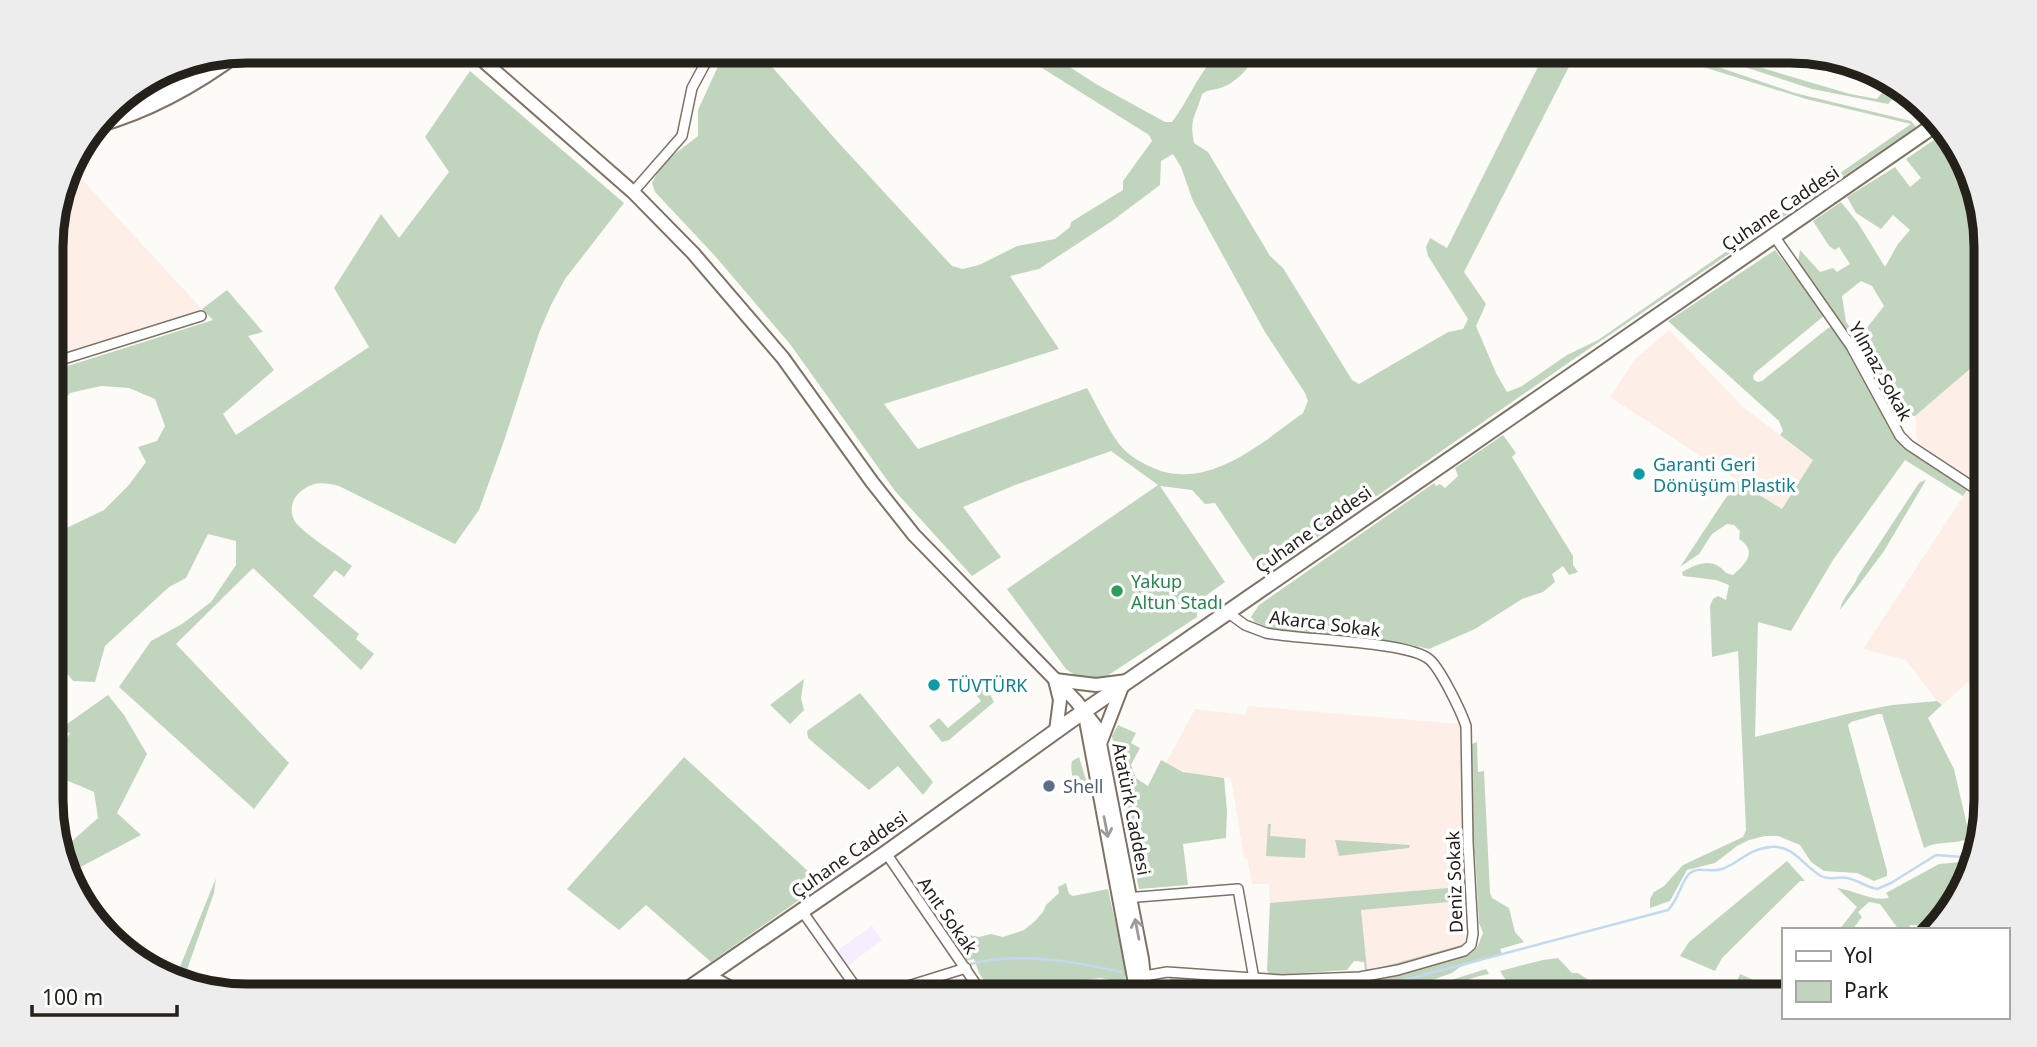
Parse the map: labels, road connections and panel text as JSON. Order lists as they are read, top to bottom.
{
  "streets": {
    "main road": ["Çuhane Caddesi", "Atatürk Caddesi"],
    "street": [
      "Yılmaz Sokak",
      "Akarca Sokak",
      "Deniz Sokak",
      "Anıt Sokak"
    ]
  },
  "crossings": [
    ["Çuhane Caddesi", "Yılmaz Sokak"],
    ["Çuhane Caddesi", "Akarca Sokak"],
    ["Çuhane Caddesi", "Atatürk Caddesi"],
    ["Çuhane Caddesi", "Anıt Sokak"],
    ["Akarca Sokak", "Deniz Sokak"],
    ["Atatürk Caddesi", "Deniz Sokak"]
  ],
  "places": [
    "Garanti Geri Dönüşüm Plastik",
    "Yakup Altun Stadı",
    "TÜVTÜRK",
    "Shell"
  ],
  "legend": ["Yol", "Park"],
  "scale_bar": "100 m"
}
